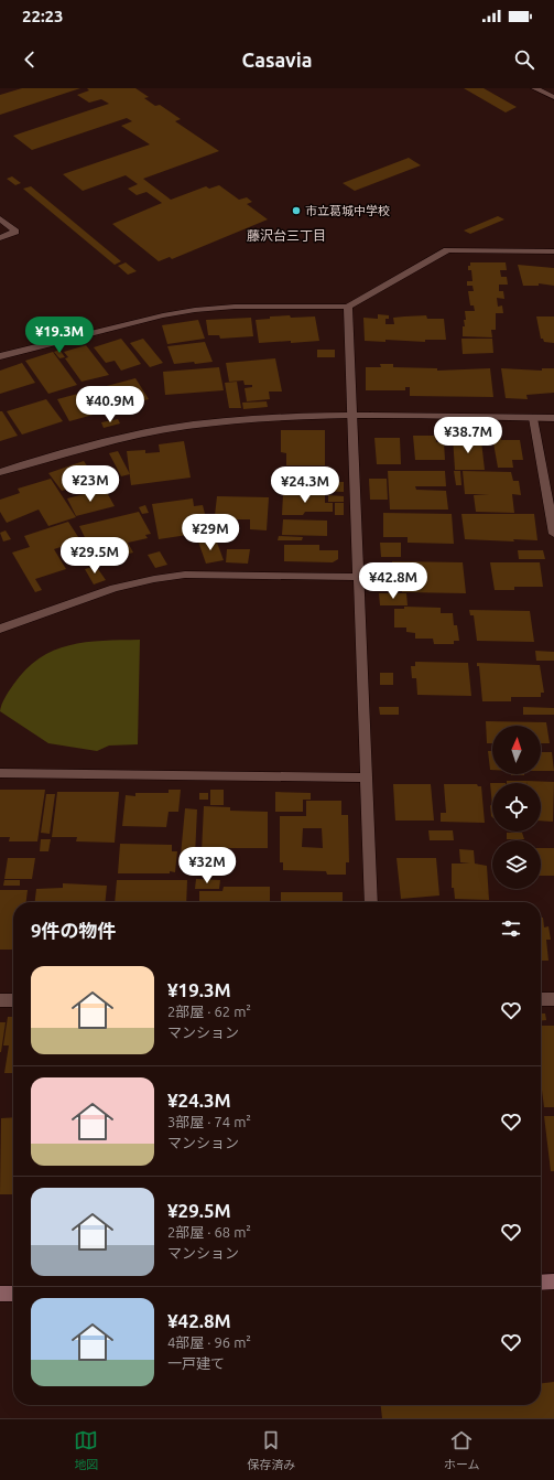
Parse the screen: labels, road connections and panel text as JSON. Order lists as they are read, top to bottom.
{
  "districts": ["藤沢台三丁目"],
  "places": ["市立葛城中学校"],
  "north": "top",
  "page": {
    "status": "22:23",
    "header": "Casavia",
    "price": [
      "¥19.3M",
      "¥40.9M",
      "¥38.7M",
      "¥23M",
      "¥24.3M",
      "¥29M",
      "¥29.5M",
      "¥42.8M",
      "¥32M"
    ],
    "heading": "9件の物件",
    "list": [
      {
        "name": "¥19.3M",
        "note": "2部屋 · 62 m² · マンション"
      },
      {
        "name": "¥24.3M",
        "note": "3部屋 · 74 m² · マンション"
      },
      {
        "name": "¥29.5M",
        "note": "2部屋 · 68 m² · マンション"
      },
      {
        "name": "¥42.8M",
        "note": "4部屋 · 96 m² · 一戸建て"
      }
    ],
    "tabs": ["地図", "保存済み", "ホーム"]
  }
}
